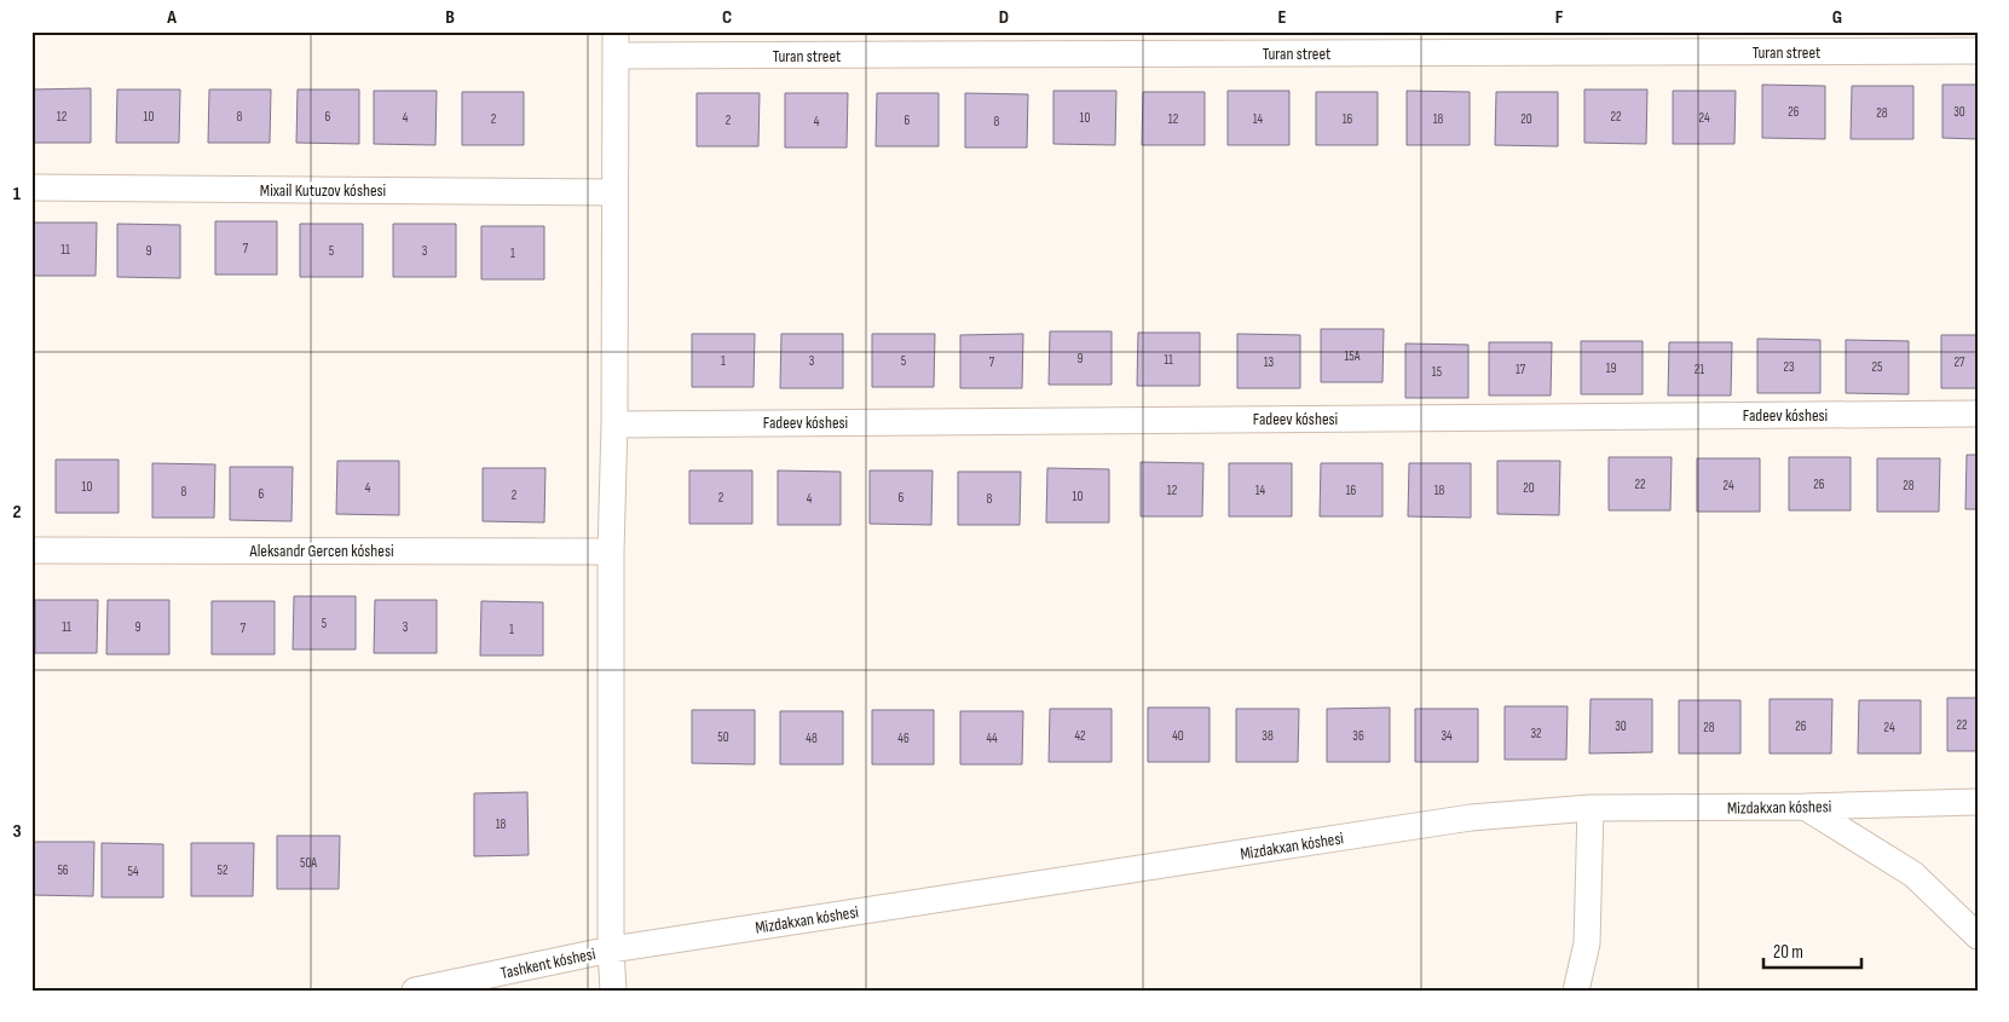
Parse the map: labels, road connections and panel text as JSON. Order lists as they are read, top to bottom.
{
  "streets": {
    "street": [
      "Turan street",
      "Mixail Kutuzov kóshesi",
      "Fadeev kóshesi",
      "Aleksandr Gercen kóshesi",
      "Mizdakxan kóshesi",
      "Tashkent kóshesi"
    ]
  },
  "crossings": [
    ["Mizdakxan kóshesi", "Tashkent kóshesi"]
  ],
  "house_numbers": [
    "26",
    "30",
    "28",
    "12",
    "10",
    "8",
    "6",
    "22",
    "4",
    "10",
    "24",
    "2",
    "12",
    "14",
    "16",
    "18",
    "20",
    "2",
    "6",
    "4",
    "8",
    "7",
    "11",
    "9",
    "5",
    "3",
    "1",
    "15A",
    "9",
    "11",
    "1",
    "3",
    "5",
    "7",
    "13",
    "27",
    "23",
    "25",
    "19",
    "17",
    "21",
    "15",
    "22",
    "26",
    "24",
    "28",
    "10",
    "4",
    "20",
    "12",
    "14",
    "16",
    "18",
    "8",
    "6",
    "2",
    "10",
    "2",
    "6",
    "4",
    "8",
    "5",
    "11",
    "9",
    "3",
    "7",
    "1",
    "22",
    "30",
    "26",
    "28",
    "24",
    "32",
    "42",
    "40",
    "38",
    "36",
    "34",
    "50",
    "48",
    "46",
    "44",
    "18",
    "50A",
    "56",
    "52",
    "54"
  ],
  "scale_bar": "20 m",
  "grid": {
    "columns": [
      "A",
      "B",
      "C",
      "D",
      "E",
      "F",
      "G"
    ],
    "rows": ["1", "2", "3"]
  }
}
